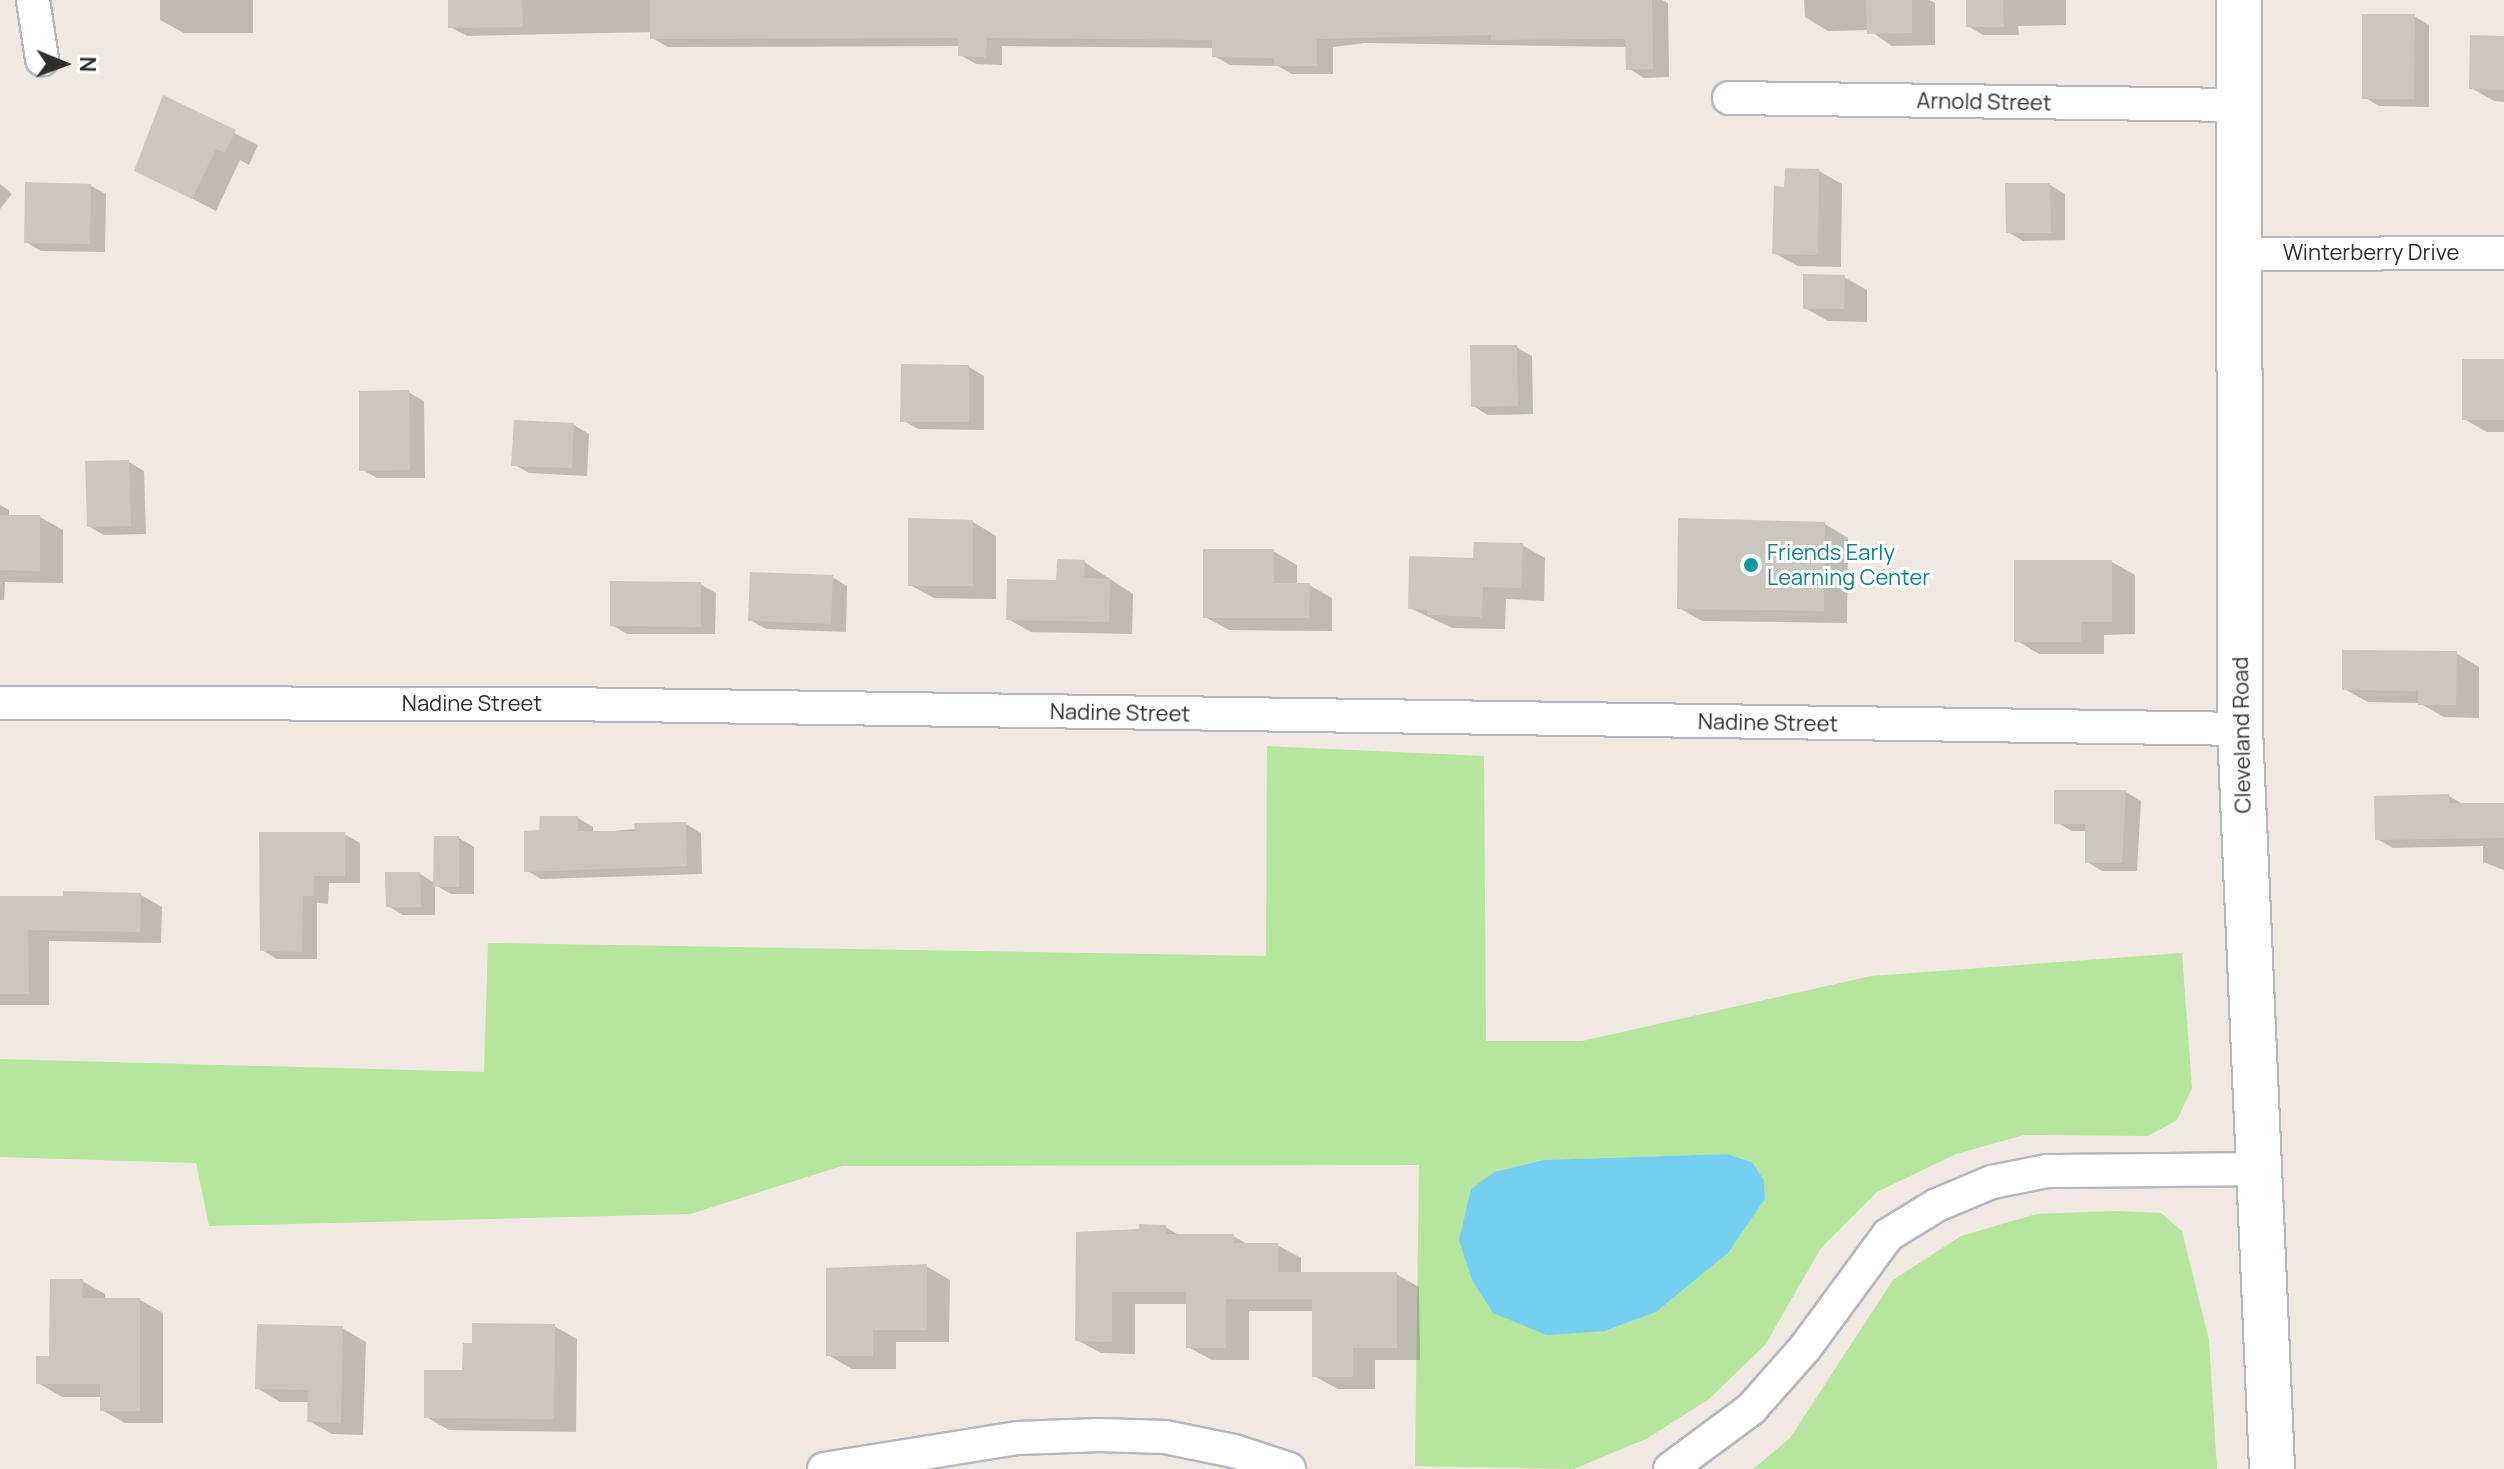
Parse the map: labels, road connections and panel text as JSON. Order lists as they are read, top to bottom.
{
  "streets": {
    "main road": ["Cleveland Road"],
    "street": ["Arnold Street", "Winterberry Drive", "Nadine Street"]
  },
  "crossings": [
    ["Arnold Street", "Cleveland Road"],
    ["Winterberry Drive", "Cleveland Road"],
    ["Nadine Street", "Cleveland Road"]
  ],
  "places": ["Friends Early Learning Center"],
  "north": "right"
}
